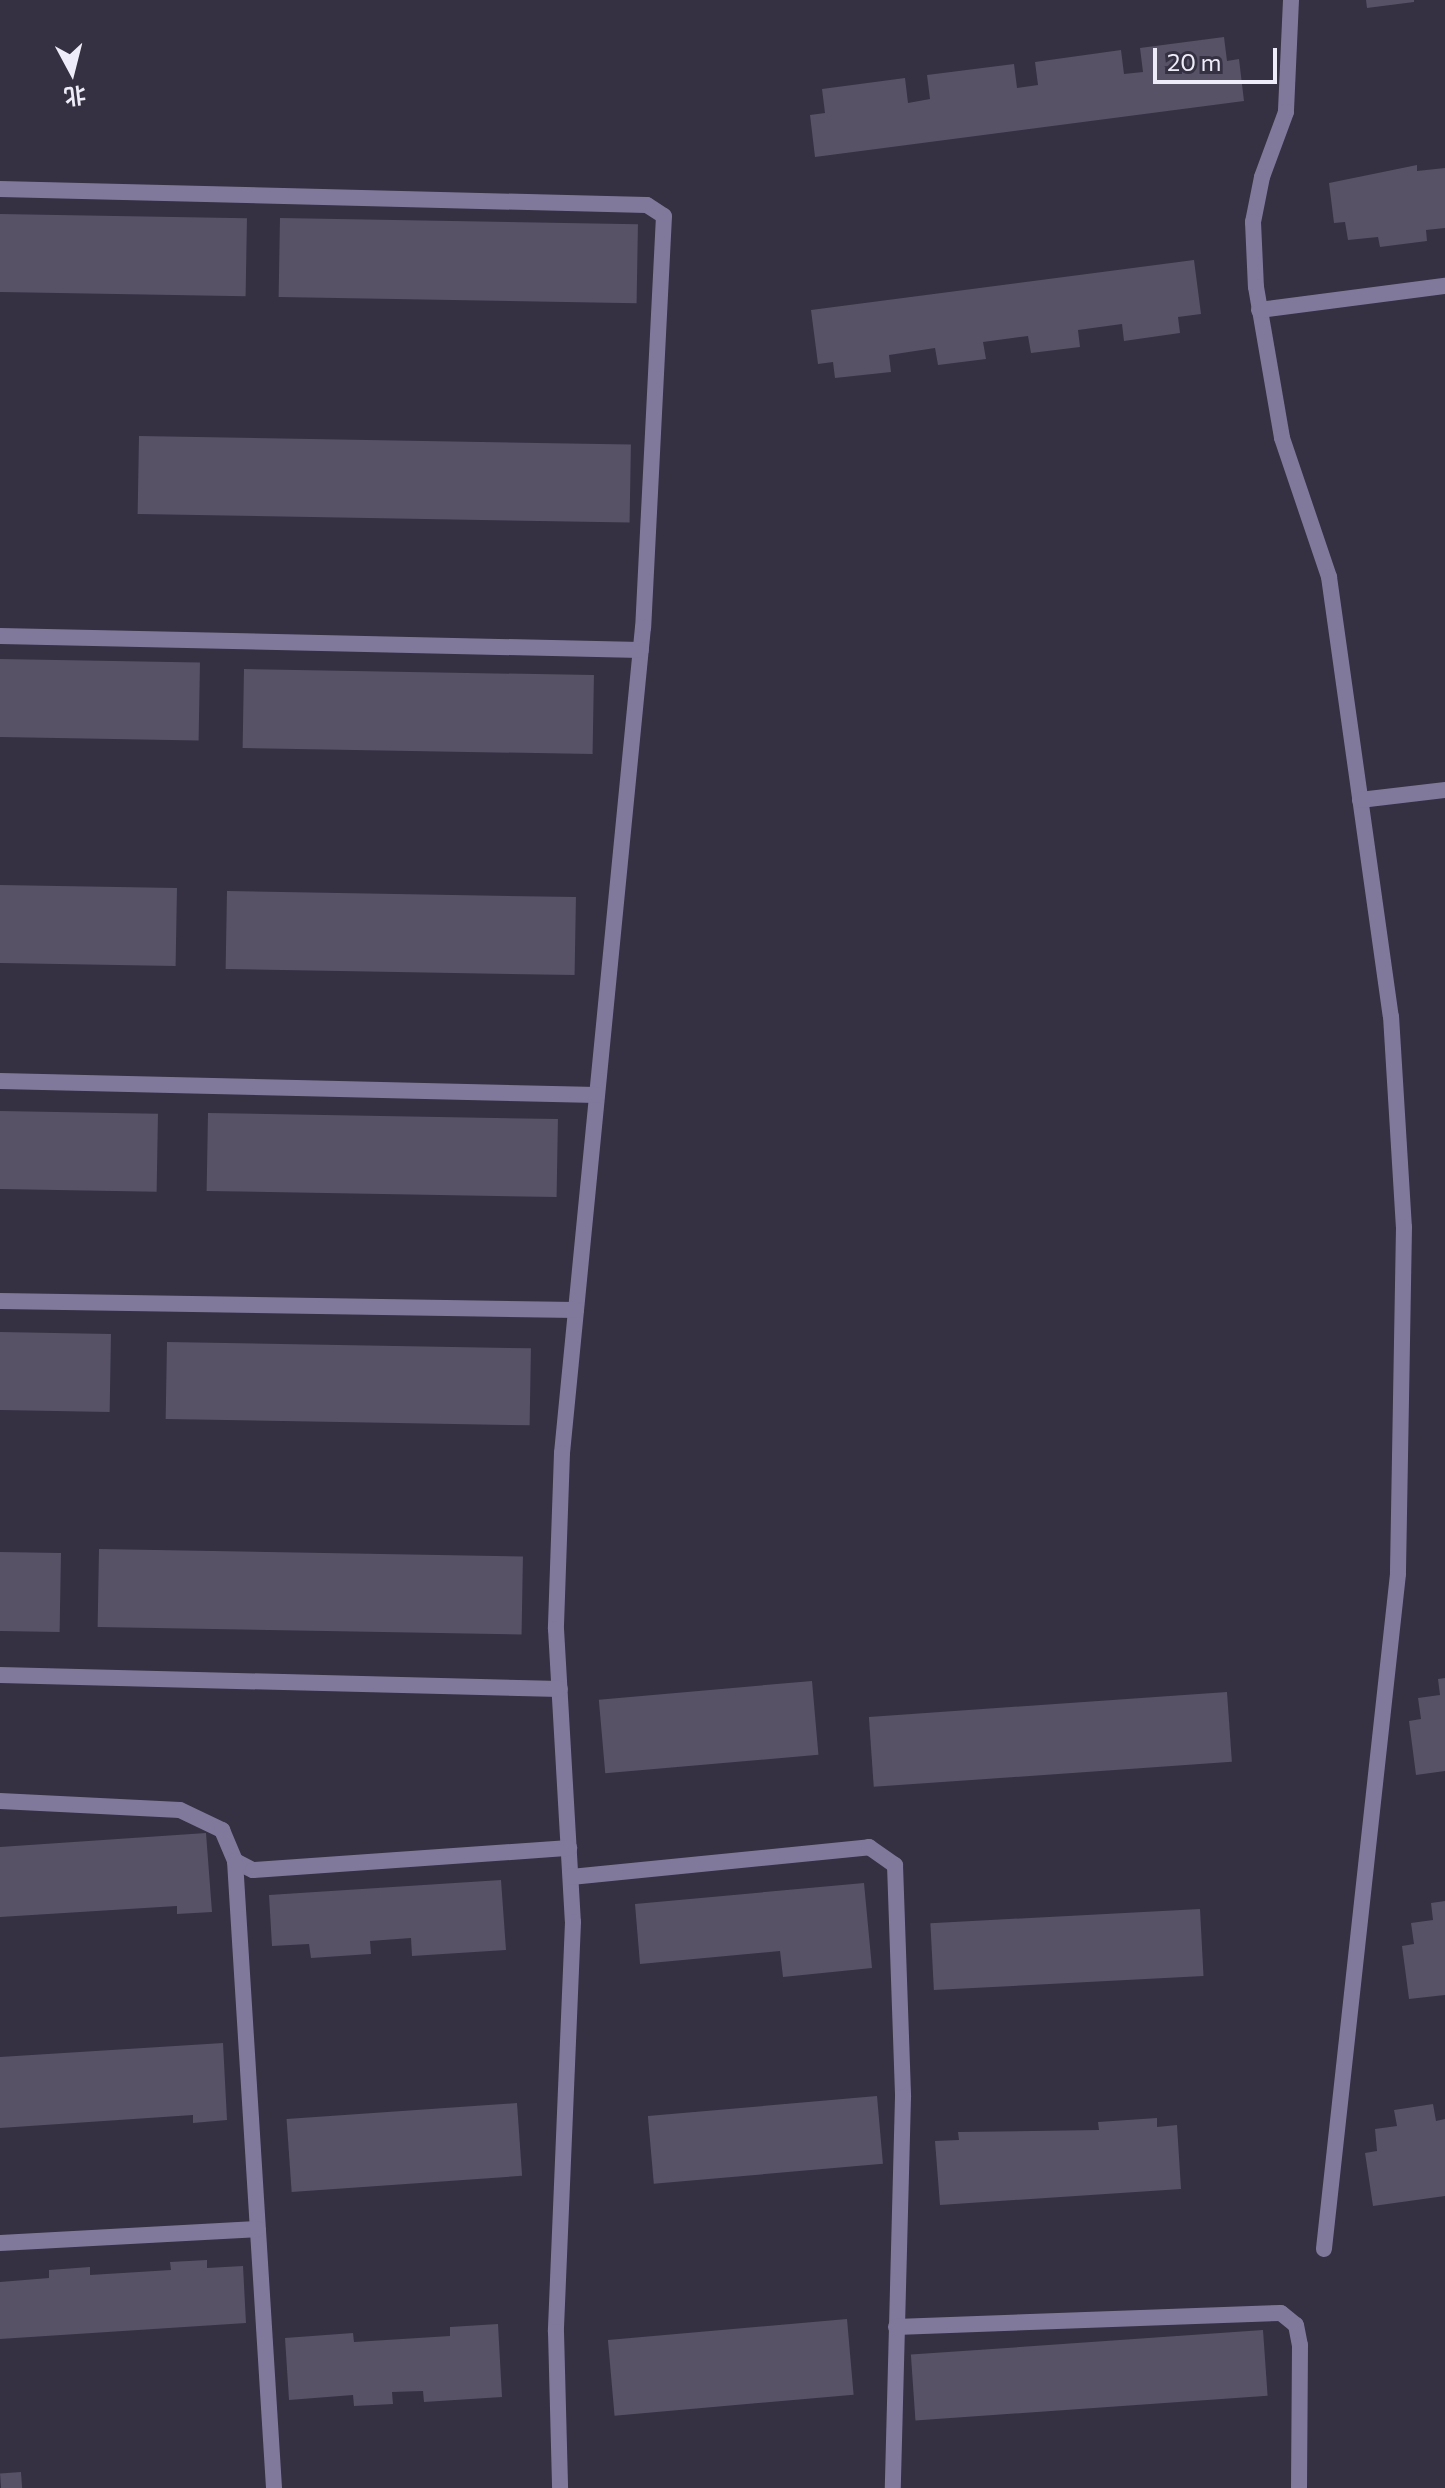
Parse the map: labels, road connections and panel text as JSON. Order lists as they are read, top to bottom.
{
  "scale_bar": "20 m",
  "north": "bottom"
}
